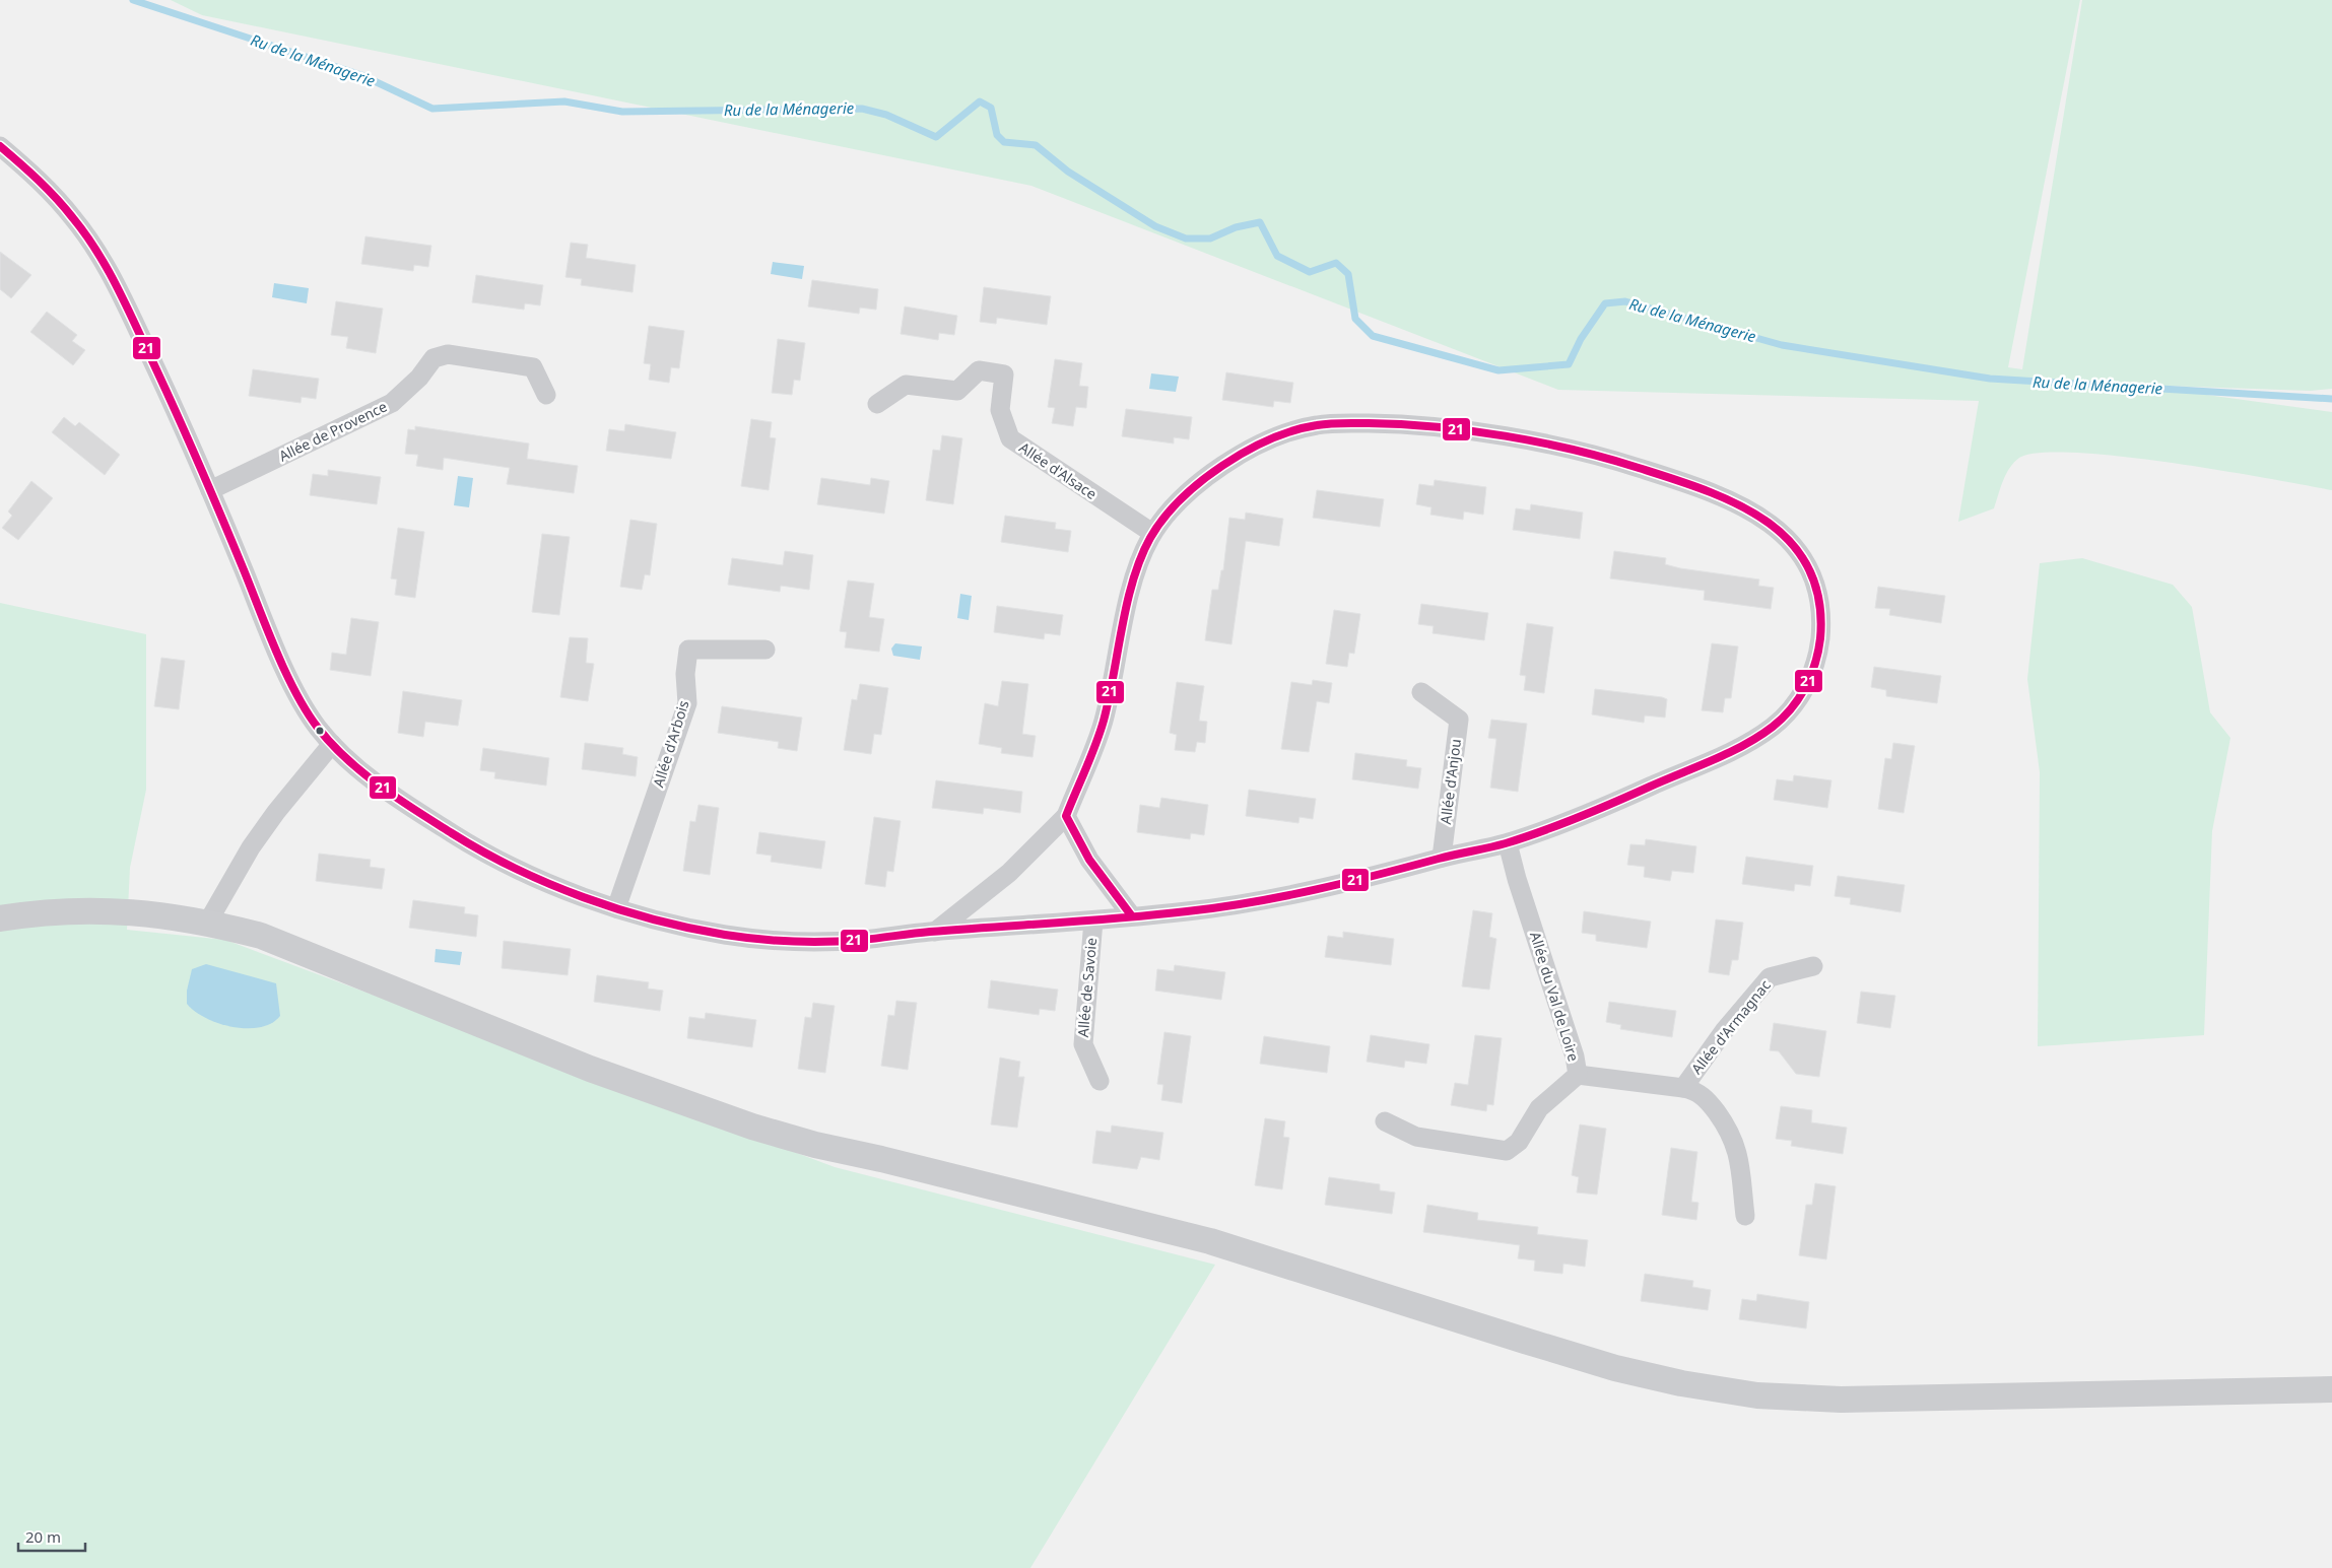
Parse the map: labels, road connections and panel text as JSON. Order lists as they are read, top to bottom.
{
  "streets": {
    "street": [
      "Allée de Provence",
      "Allée d'Alsace",
      "Allée d'Arbois",
      "Allée d'Anjou",
      "Allée de Savoie",
      "Allée du Val de Loire",
      "Allée d'Armagnac"
    ]
  },
  "water": ["Ru de la Ménagerie"],
  "lines": ["transit line 21"],
  "scale_bar": "20 m"
}
